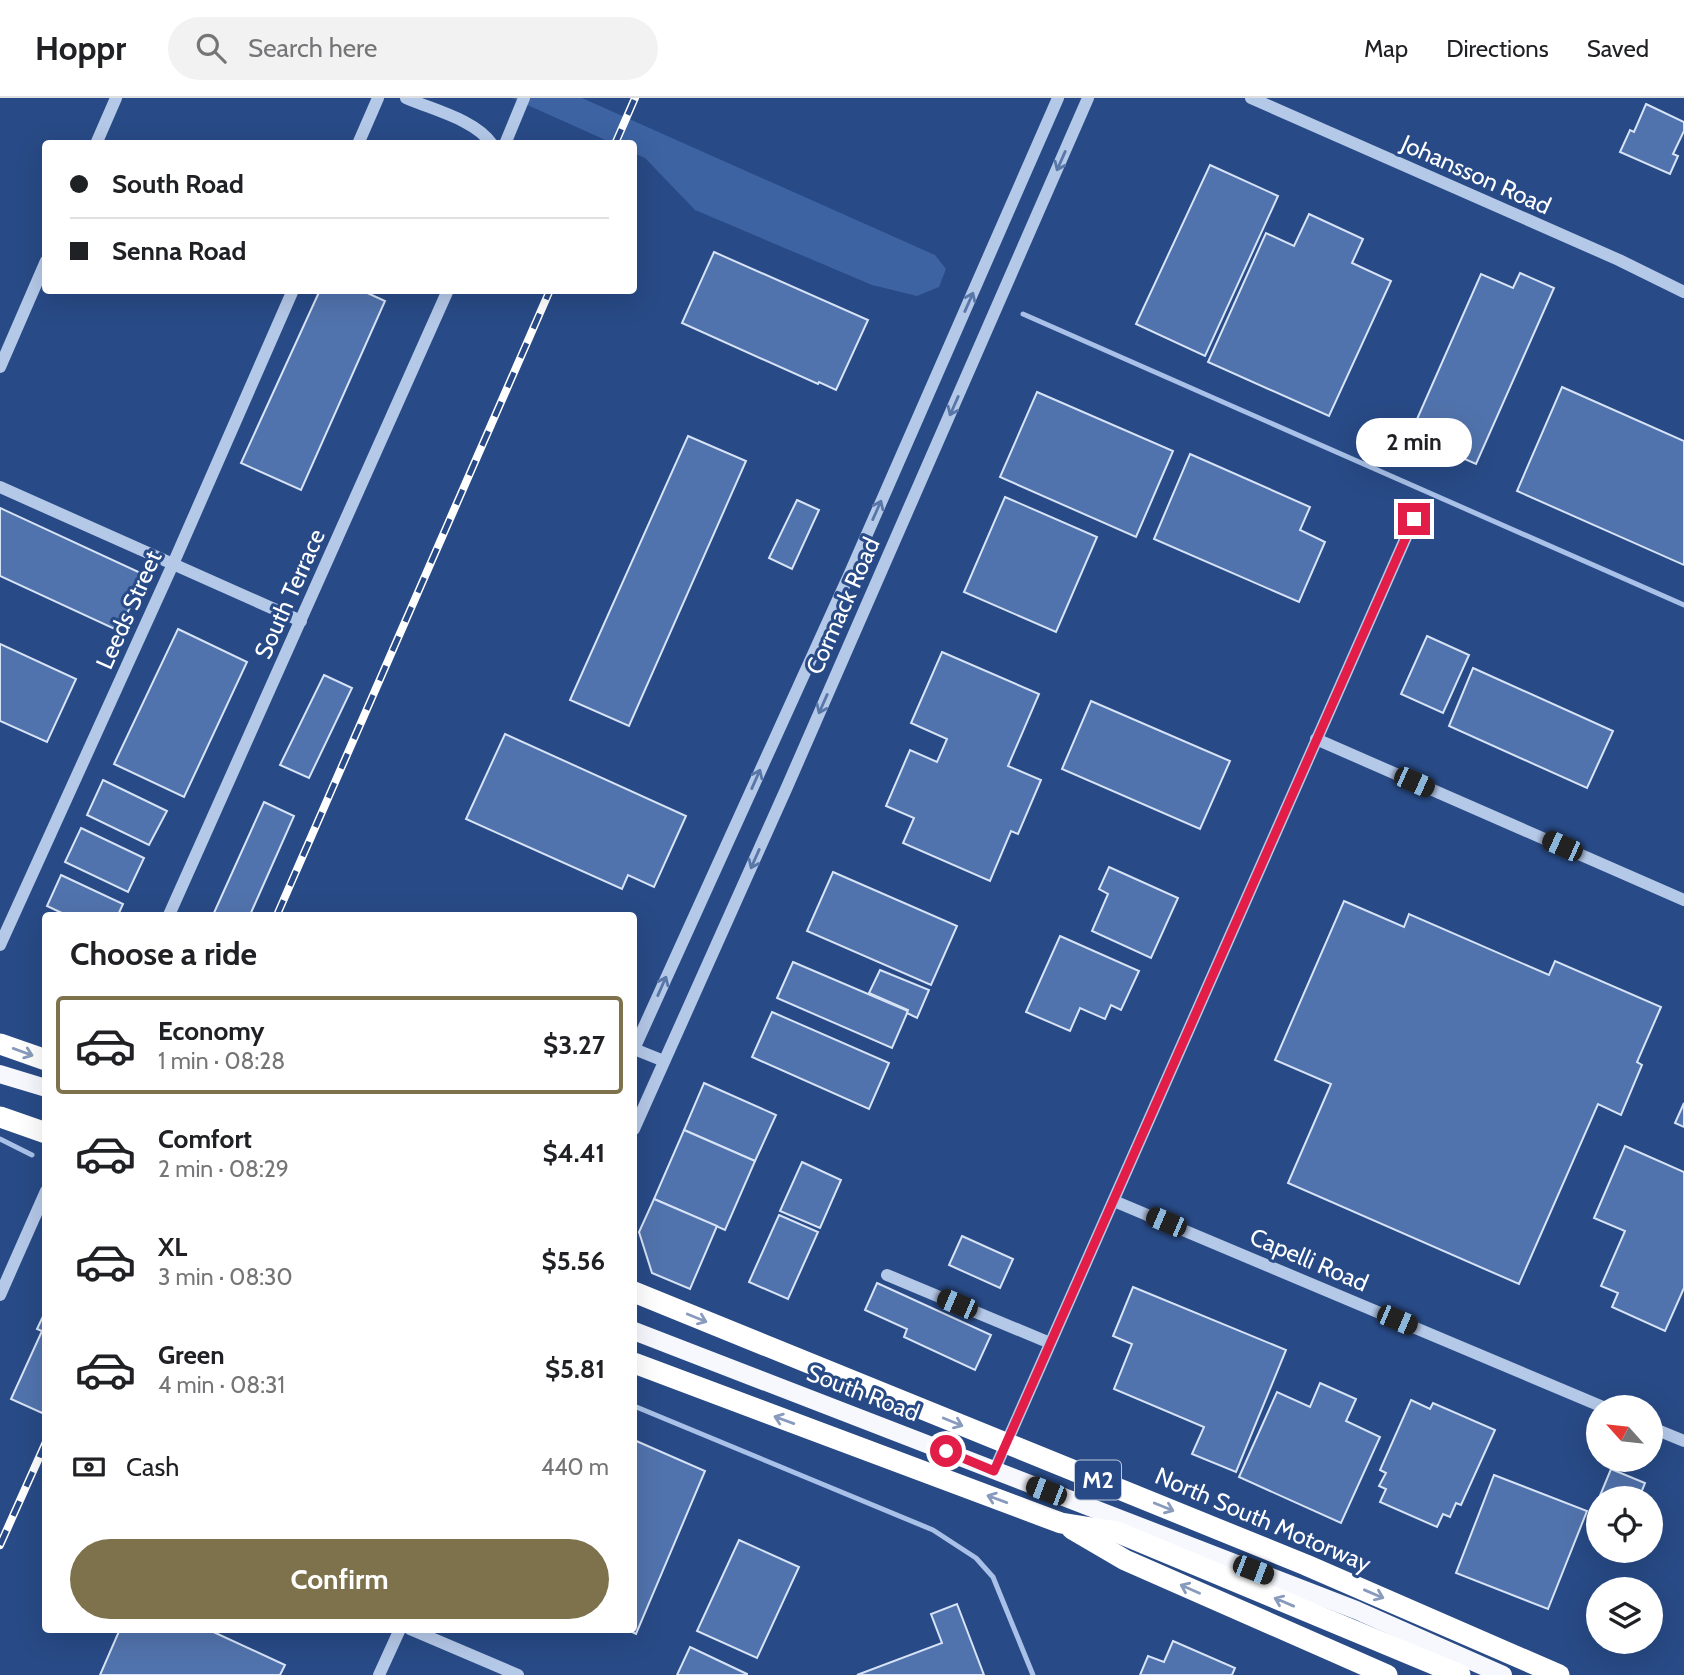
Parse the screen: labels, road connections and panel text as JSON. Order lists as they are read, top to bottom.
{
  "streets": {
    "highway": ["M2", "North South Motorway"],
    "main road": ["South Road"],
    "street": [
      "Johansson Road",
      "South Terrace",
      "Cormack Road",
      "Leeds Street",
      "Capelli Road"
    ]
  },
  "north": "top left",
  "page": {
    "header": "Hoppr",
    "search": "Search here",
    "nav": ["Map", "Directions", "Saved"],
    "banner": ["South Road", "Senna Road"],
    "bubble": "2 min",
    "heading": "Choose a ride",
    "list": [
      {
        "name": "Economy",
        "note": "1 min · 08:28",
        "value": "$3.27"
      },
      {
        "name": "Comfort",
        "note": "2 min · 08:29",
        "value": "$4.41"
      },
      {
        "name": "XL",
        "note": "3 min · 08:30",
        "value": "$5.56"
      },
      {
        "name": "Green",
        "note": "4 min · 08:31",
        "value": "$5.81"
      }
    ],
    "pay": ["Cash", "440 m"],
    "buttons": "Confirm"
  }
}
